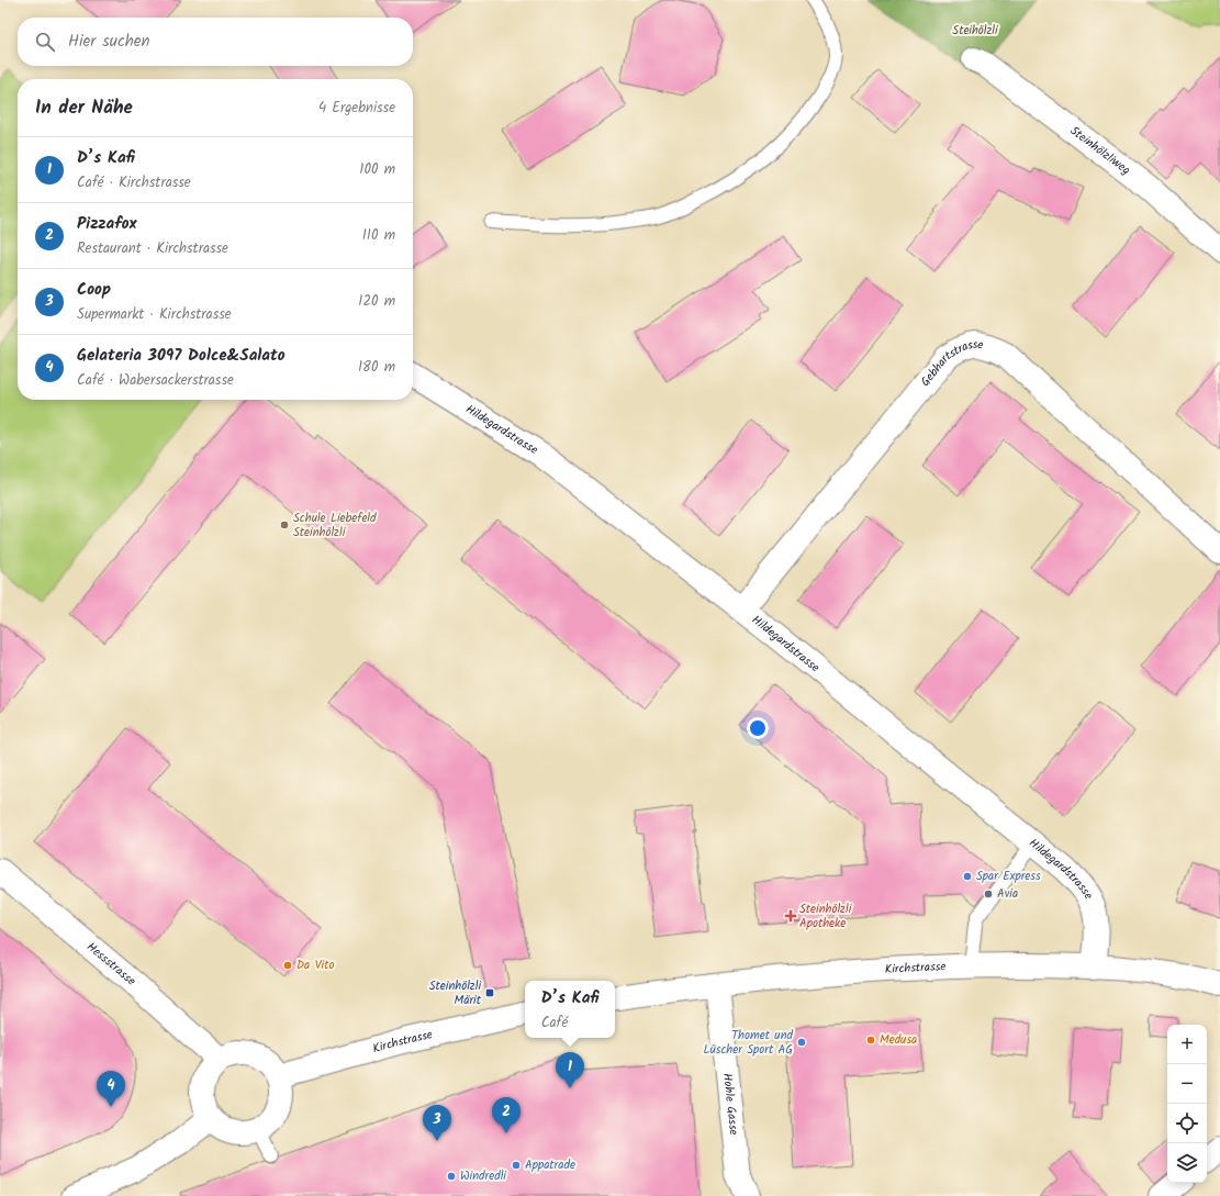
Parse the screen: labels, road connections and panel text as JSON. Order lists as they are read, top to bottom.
{
  "streets": {
    "street": [
      "Steinhölzliweg",
      "Gebhartstrasse",
      "Hildegardstrasse",
      "Hessstrasse",
      "Kirchstrasse",
      "Hohle Gasse"
    ]
  },
  "crossings": [
    ["Gebhartstrasse", "Hildegardstrasse"],
    ["Hildegardstrasse", "Kirchstrasse"],
    ["Hessstrasse", "Kirchstrasse"],
    ["Kirchstrasse", "Hohle Gasse"]
  ],
  "parks": ["Steihölzli"],
  "places": {
    "other": [
      "Schule Liebefeld Steinhölzli",
      "Spar Express",
      "Avia",
      "Da Vito",
      "Medusa",
      "Thomet und Lüscher Sport AG",
      "Appatrade",
      "Windredli"
    ],
    "health": ["Steinhölzli Apotheke"],
    "transit": ["Steinhölzli Märit"]
  },
  "page": {
    "search": "Hier suchen",
    "heading": ["In der Nähe", "4 Ergebnisse"],
    "list": [
      {
        "mark": "1",
        "name": "D’s Kafi",
        "note": "Café · Kirchstrasse",
        "value": "100 m"
      },
      {
        "mark": "2",
        "name": "Pizzafox",
        "note": "Restaurant · Kirchstrasse",
        "value": "110 m"
      },
      {
        "mark": "3",
        "name": "Coop",
        "note": "Supermarkt · Kirchstrasse",
        "value": "120 m"
      },
      {
        "mark": "4",
        "name": "Gelateria 3097 Dolce&Salato",
        "note": "Café · Wabersackerstrasse",
        "value": "180 m"
      }
    ],
    "popup": ["D’s Kafi", "Café"],
    "map_buttons": ["+", "−"],
    "pins": [
      "1",
      "4",
      "2",
      "3"
    ]
  }
}
